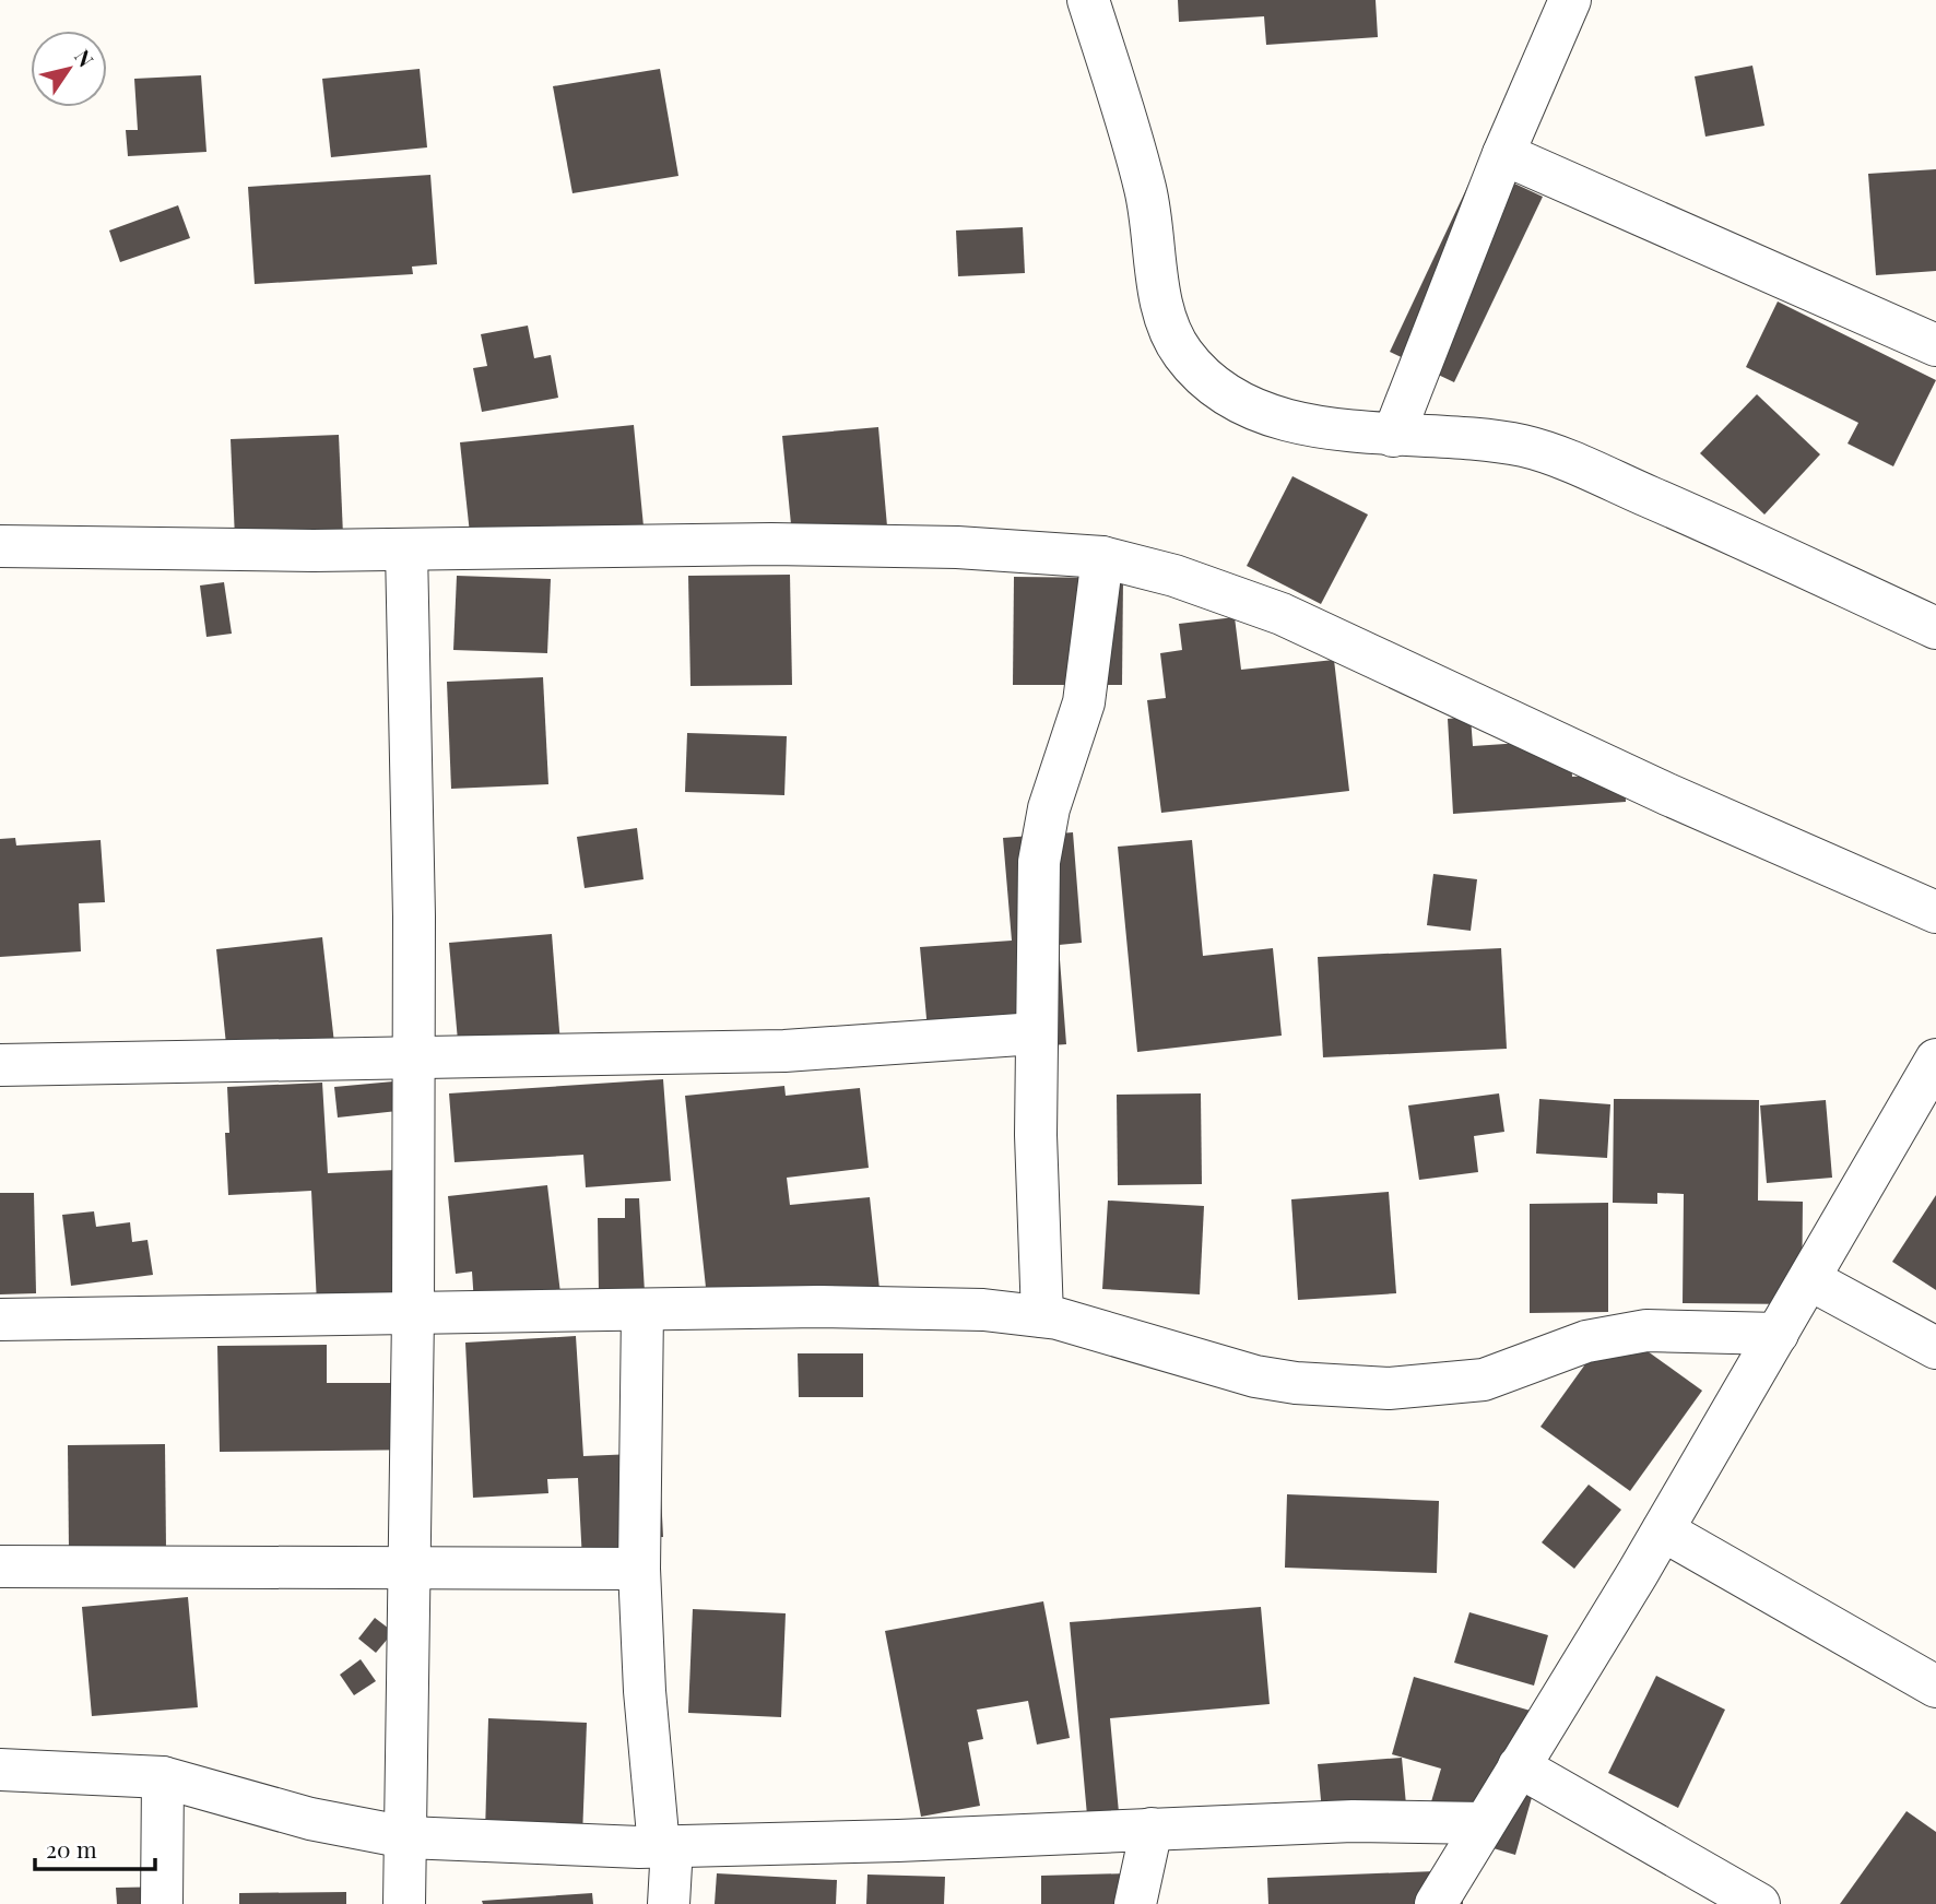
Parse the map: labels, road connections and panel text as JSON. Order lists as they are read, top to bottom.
{
  "scale_bar": "20 m",
  "north": "top right"
}
